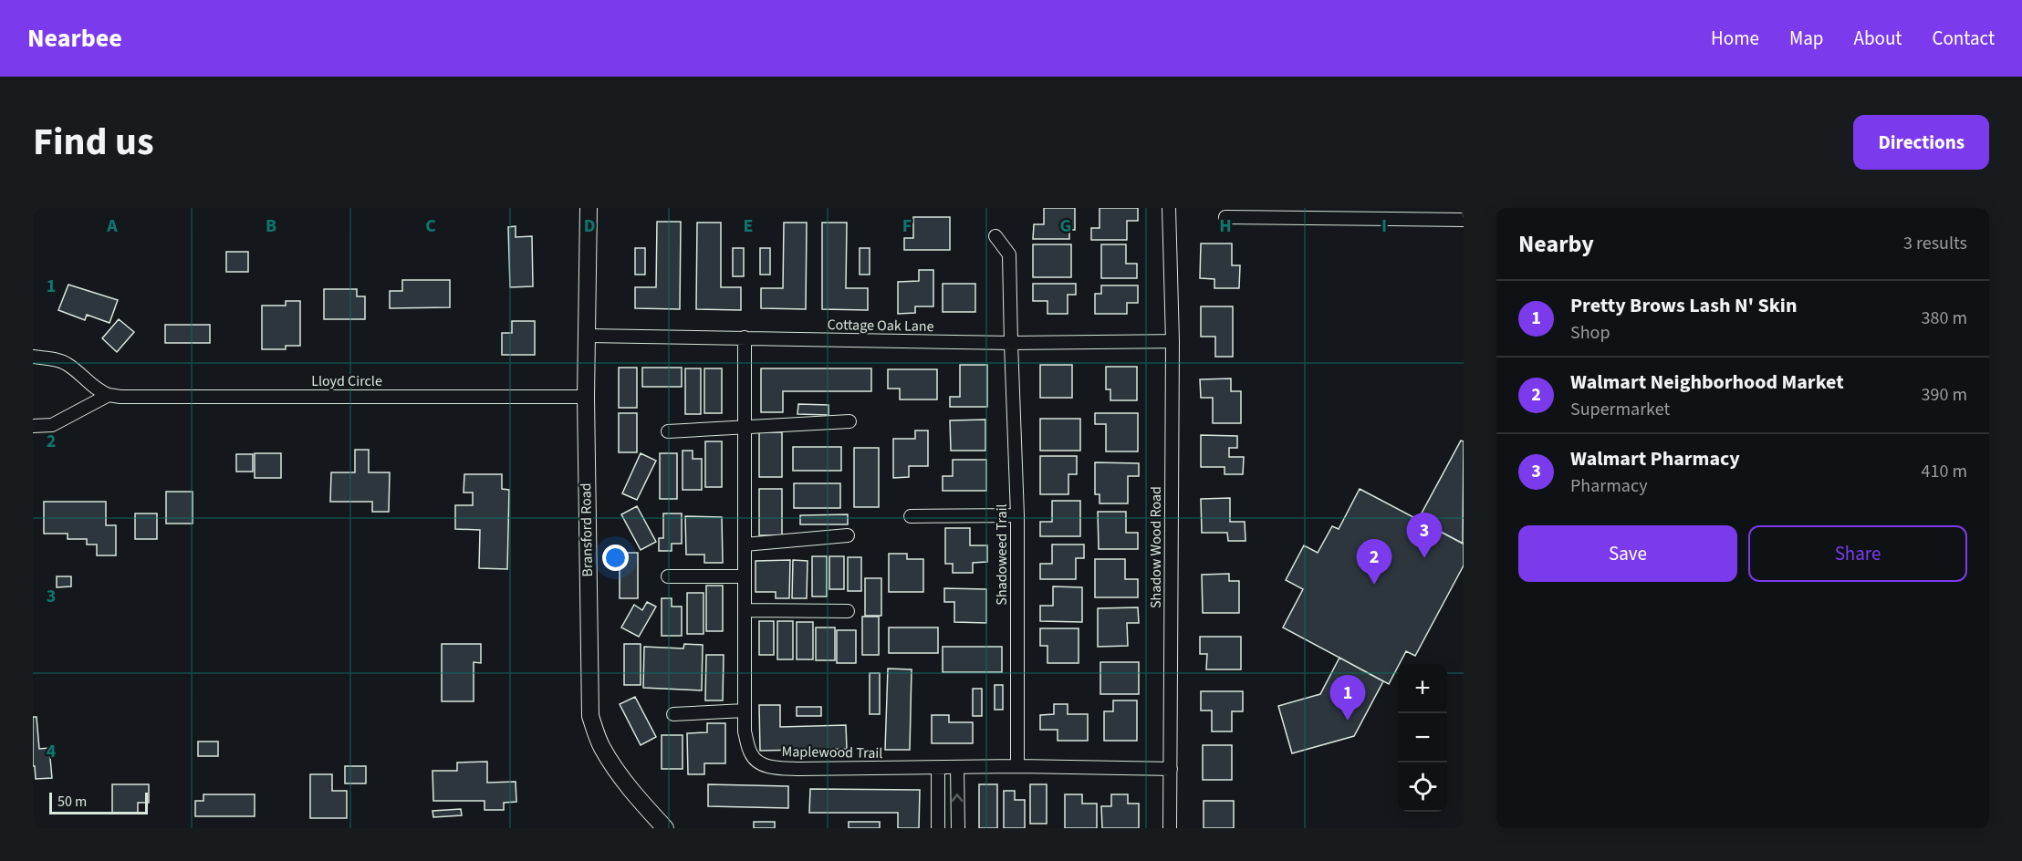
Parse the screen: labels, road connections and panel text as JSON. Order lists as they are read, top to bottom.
{
  "streets": {
    "street": [
      "Cottage Oak Lane",
      "Lloyd Circle",
      "Bransford Road",
      "Shadow Wood Road",
      "Shadoweed Trail",
      "Maplewood Trail"
    ]
  },
  "crossings": [
    ["Cottage Oak Lane", "Bransford Road"],
    ["Cottage Oak Lane", "Shadow Wood Road"],
    ["Cottage Oak Lane", "Shadoweed Trail"],
    ["Cottage Oak Lane", "Maplewood Trail"],
    ["Lloyd Circle", "Bransford Road"],
    ["Shadow Wood Road", "Maplewood Trail"],
    ["Shadoweed Trail", "Maplewood Trail"]
  ],
  "scale_bar": "50 m",
  "page": {
    "header": "Nearbee",
    "nav": [
      "Home",
      "Map",
      "About",
      "Contact"
    ],
    "title": "Find us",
    "buttons": [
      "Directions",
      ["Save", "Share"]
    ],
    "heading": ["Nearby", "3 results"],
    "list": [
      {
        "mark": "1",
        "name": "Pretty Brows Lash N' Skin",
        "note": "Shop",
        "value": "380 m"
      },
      {
        "mark": "2",
        "name": "Walmart Neighborhood Market",
        "note": "Supermarket",
        "value": "390 m"
      },
      {
        "mark": "3",
        "name": "Walmart Pharmacy",
        "note": "Pharmacy",
        "value": "410 m"
      }
    ],
    "pins": ["3", "2", "1"],
    "map_buttons": ["+", "−"],
    "scale": "50 m"
  },
  "grid": {
    "columns": [
      "A",
      "B",
      "C",
      "D",
      "E",
      "F",
      "G",
      "H",
      "I"
    ],
    "rows": [
      "1",
      "2",
      "3",
      "4"
    ]
  }
}
